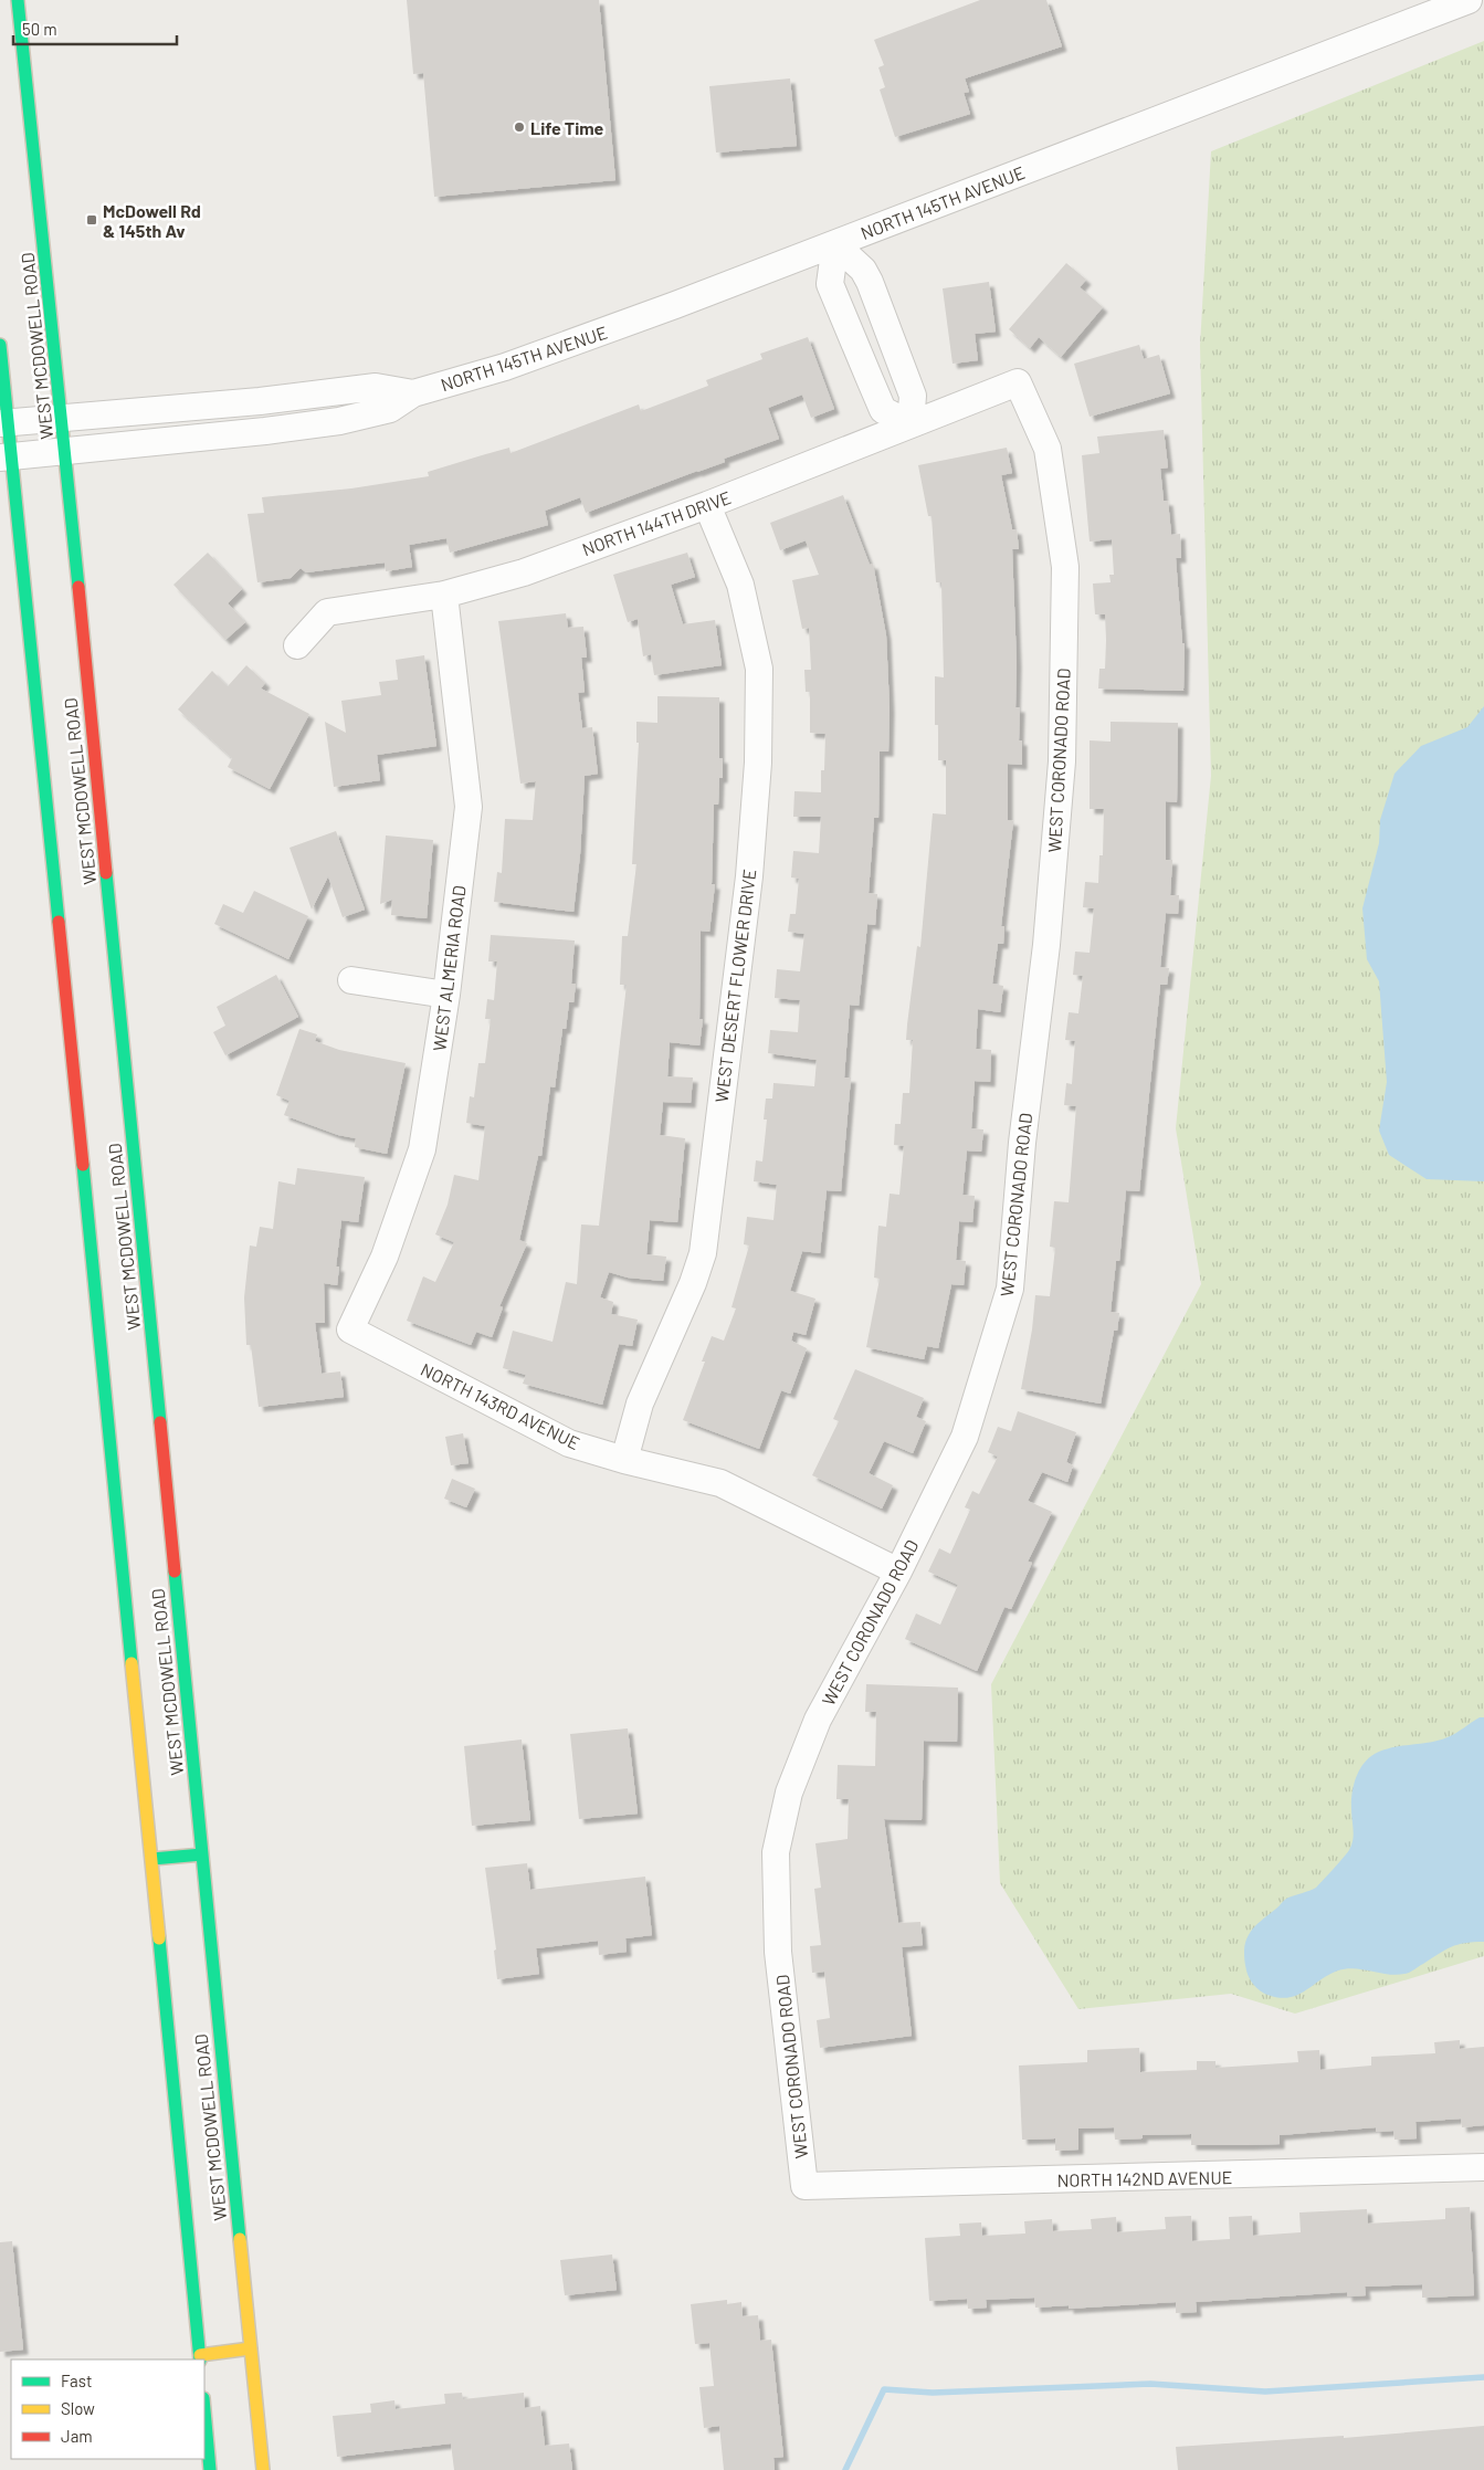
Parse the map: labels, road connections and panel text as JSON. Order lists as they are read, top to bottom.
{
  "streets": {
    "main road": ["WEST MCDOWELL ROAD"],
    "street": [
      "NORTH 145TH AVENUE",
      "NORTH 144TH DRIVE",
      "WEST CORONADO ROAD",
      "WEST ALMERIA ROAD",
      "WEST DESERT FLOWER DRIVE",
      "NORTH 143RD AVENUE",
      "NORTH 142ND AVENUE"
    ]
  },
  "crossings": [
    ["NORTH 145TH AVENUE", "WEST MCDOWELL ROAD"],
    ["NORTH 144TH DRIVE", "WEST CORONADO ROAD"],
    ["NORTH 144TH DRIVE", "WEST ALMERIA ROAD"],
    ["NORTH 144TH DRIVE", "WEST DESERT FLOWER DRIVE"],
    ["WEST CORONADO ROAD", "NORTH 143RD AVENUE"],
    ["WEST CORONADO ROAD", "NORTH 142ND AVENUE"],
    ["WEST ALMERIA ROAD", "NORTH 143RD AVENUE"],
    ["WEST DESERT FLOWER DRIVE", "NORTH 143RD AVENUE"]
  ],
  "places": {
    "other": ["Life Time"],
    "transit": ["McDowell Rd & 145th Av"]
  },
  "legend": ["Fast", "Slow", "Jam"],
  "scale_bar": "50 m"
}
